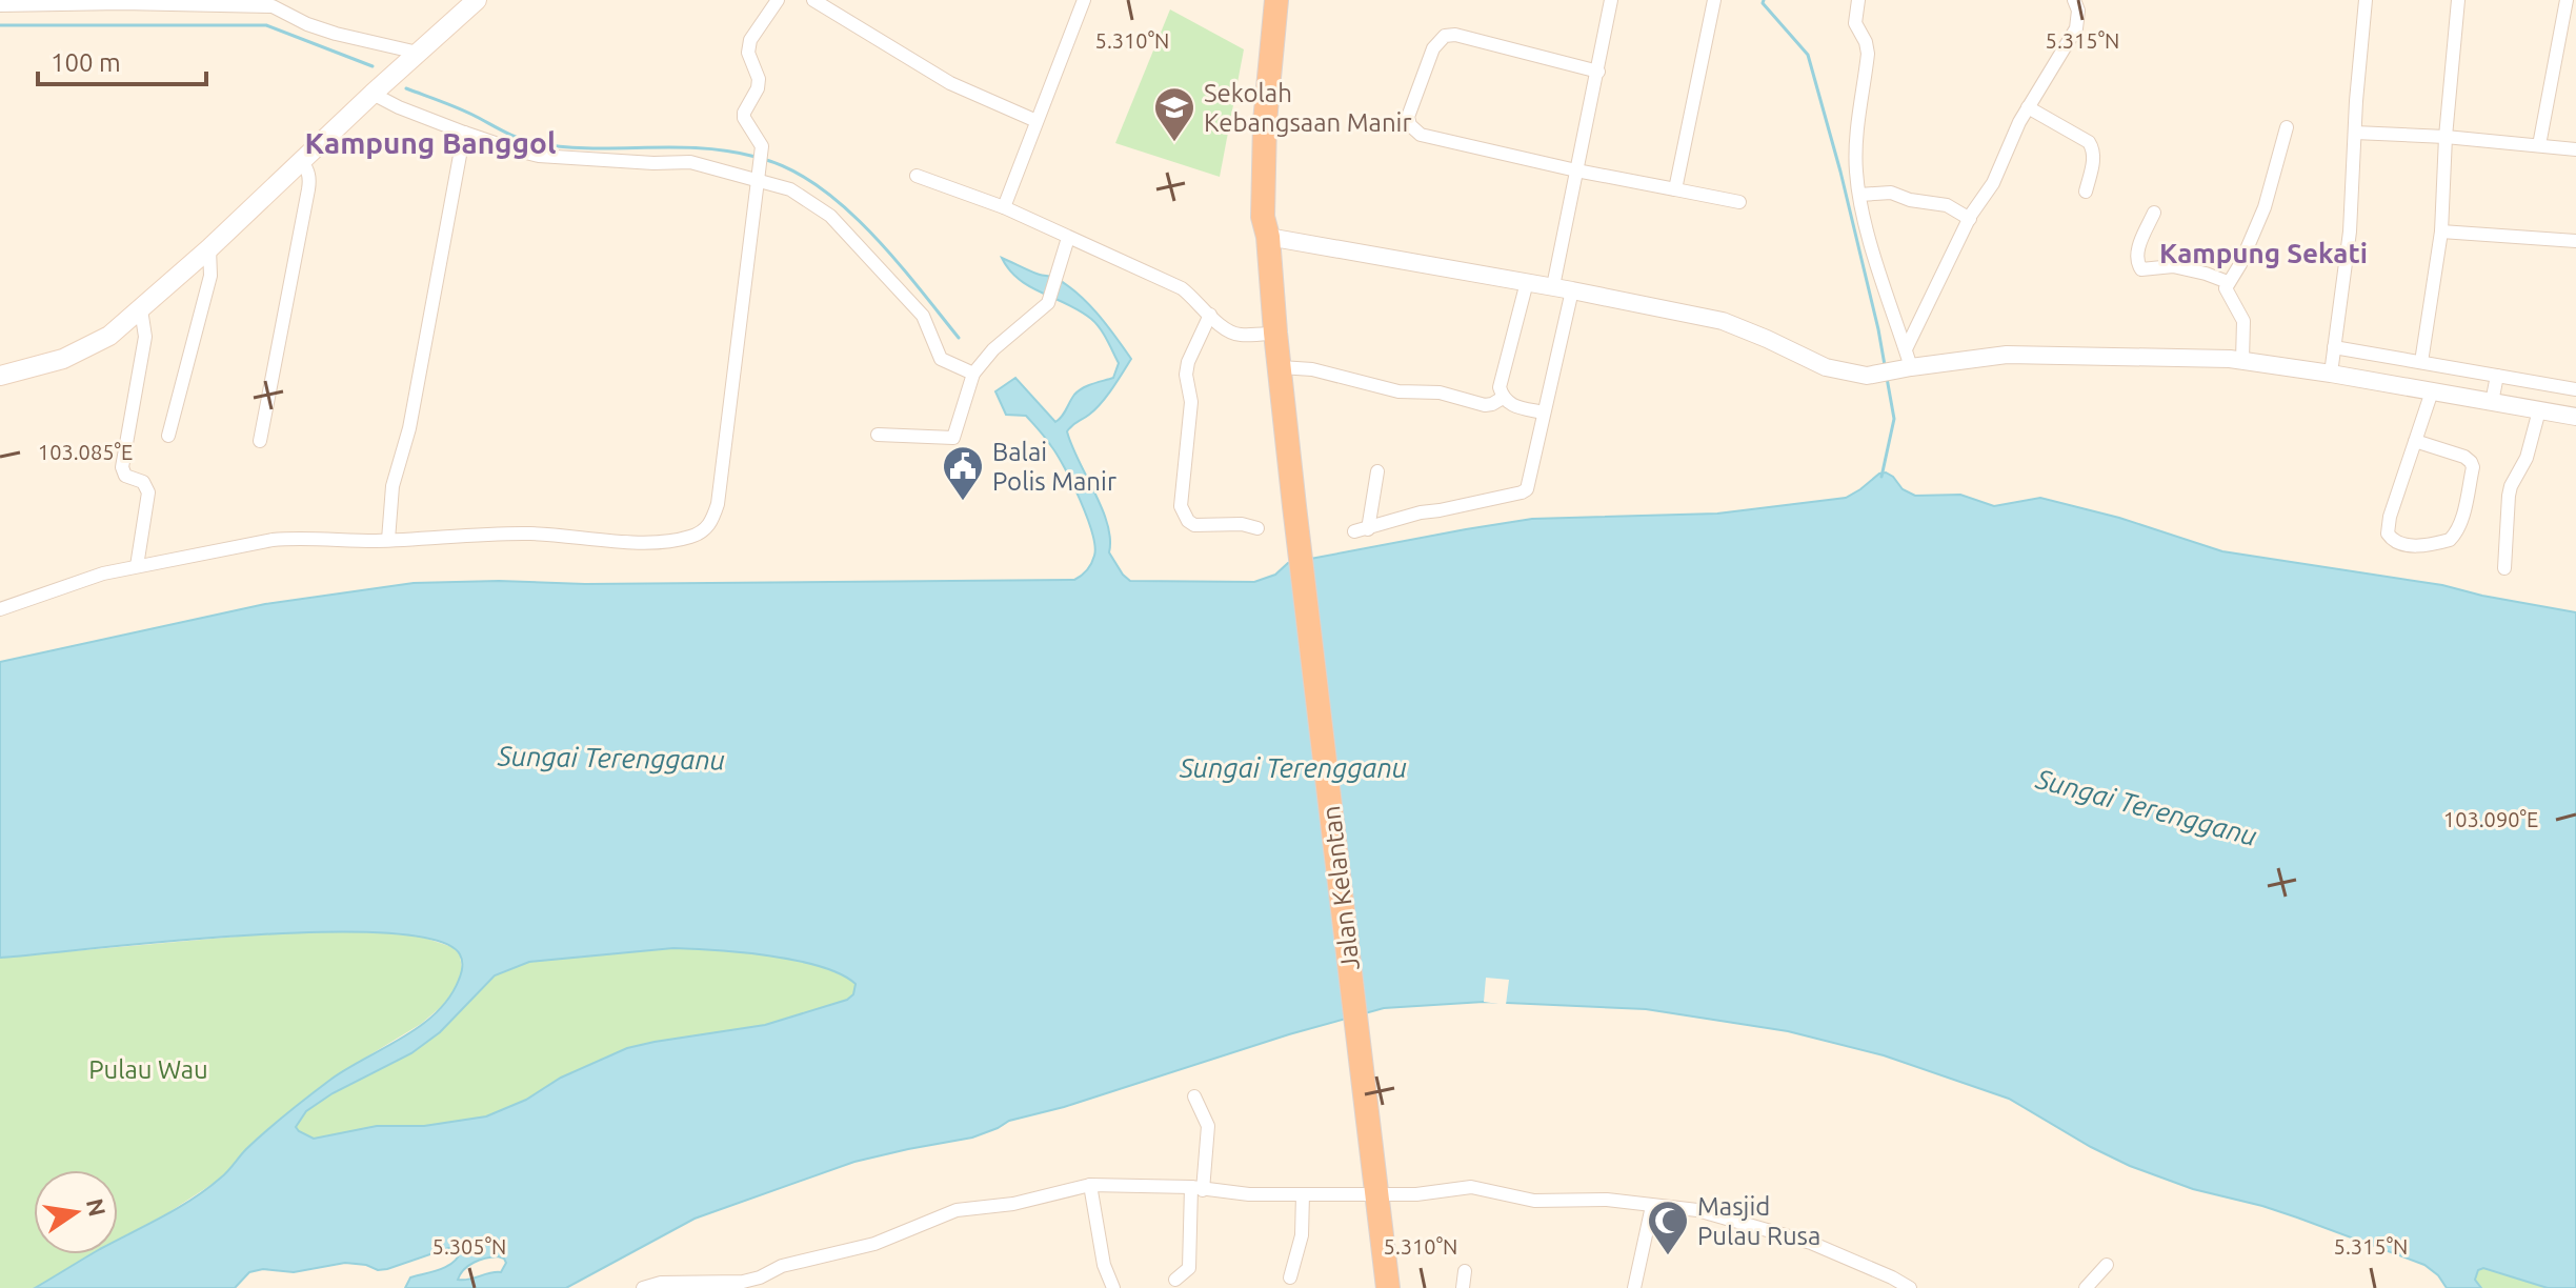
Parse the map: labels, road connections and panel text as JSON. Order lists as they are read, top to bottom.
{
  "streets": {
    "highway": ["Jalan Kelantan"]
  },
  "districts": ["Kampung Banggol", "Kampung Sekati"],
  "water": ["Sungai Terengganu"],
  "parks": ["Pulau Wau"],
  "places": {
    "school or university": ["Sekolah Kebangsaan Manir"],
    "public building": ["Balai Polis Manir"],
    "mosque": ["Masjid Pulau Rusa"]
  },
  "scale_bar": "100 m",
  "north": "right",
  "coordinates": [
    "5.310°N",
    "5.315°N",
    "103.085°E",
    "103.090°E",
    "5.305°N"
  ]
}
